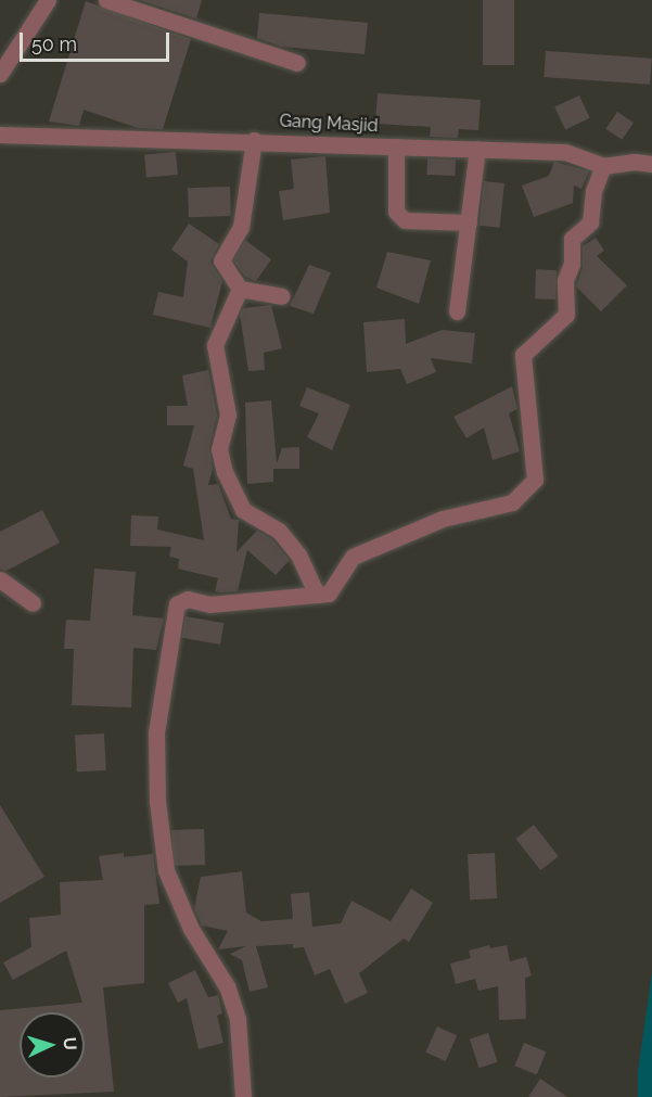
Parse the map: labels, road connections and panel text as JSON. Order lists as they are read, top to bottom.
{
  "streets": {
    "street": ["Gang Masjid"]
  },
  "scale_bar": "50 m",
  "north": "right"
}
